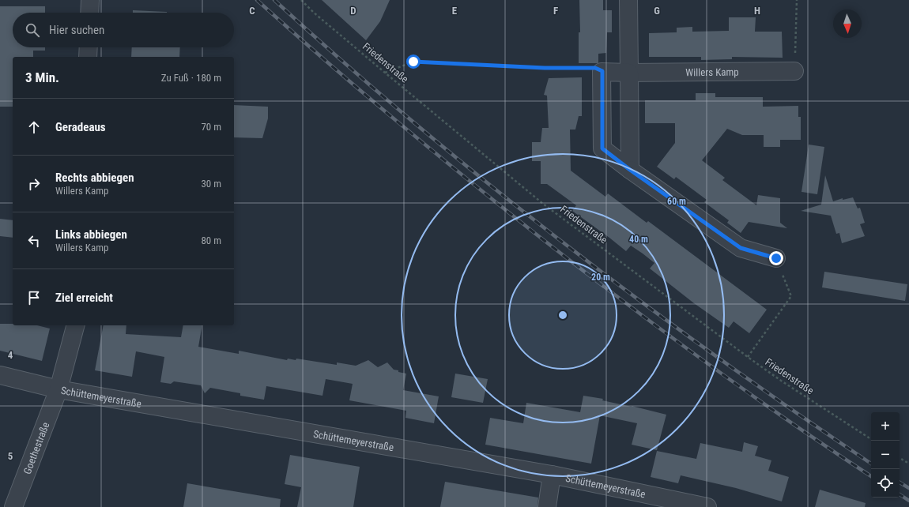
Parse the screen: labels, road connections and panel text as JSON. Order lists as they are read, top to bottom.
{
  "streets": {
    "street": ["Willers Kamp", "Schüttemeyerstraße", "Goethestraße"],
    "path": ["Friedenstraße"]
  },
  "crossings": [
    ["Schüttemeyerstraße", "Goethestraße"]
  ],
  "north": "bottom",
  "page": {
    "search": "Hier suchen",
    "heading": ["3 Min.", "Zu Fuß · 180 m"],
    "list": [
      ["Geradeaus", "70 m"],
      ["Rechts abbiegen", "Willers Kamp", "30 m"],
      ["Links abbiegen", "Willers Kamp", "80 m"],
      "Ziel erreicht"
    ],
    "map_buttons": ["+", "−"]
  },
  "grid": {
    "columns": [
      "C",
      "D",
      "E",
      "F",
      "G",
      "H"
    ],
    "rows": ["4", "5"]
  },
  "rings": ["60 m", "40 m", "20 m"]
}
